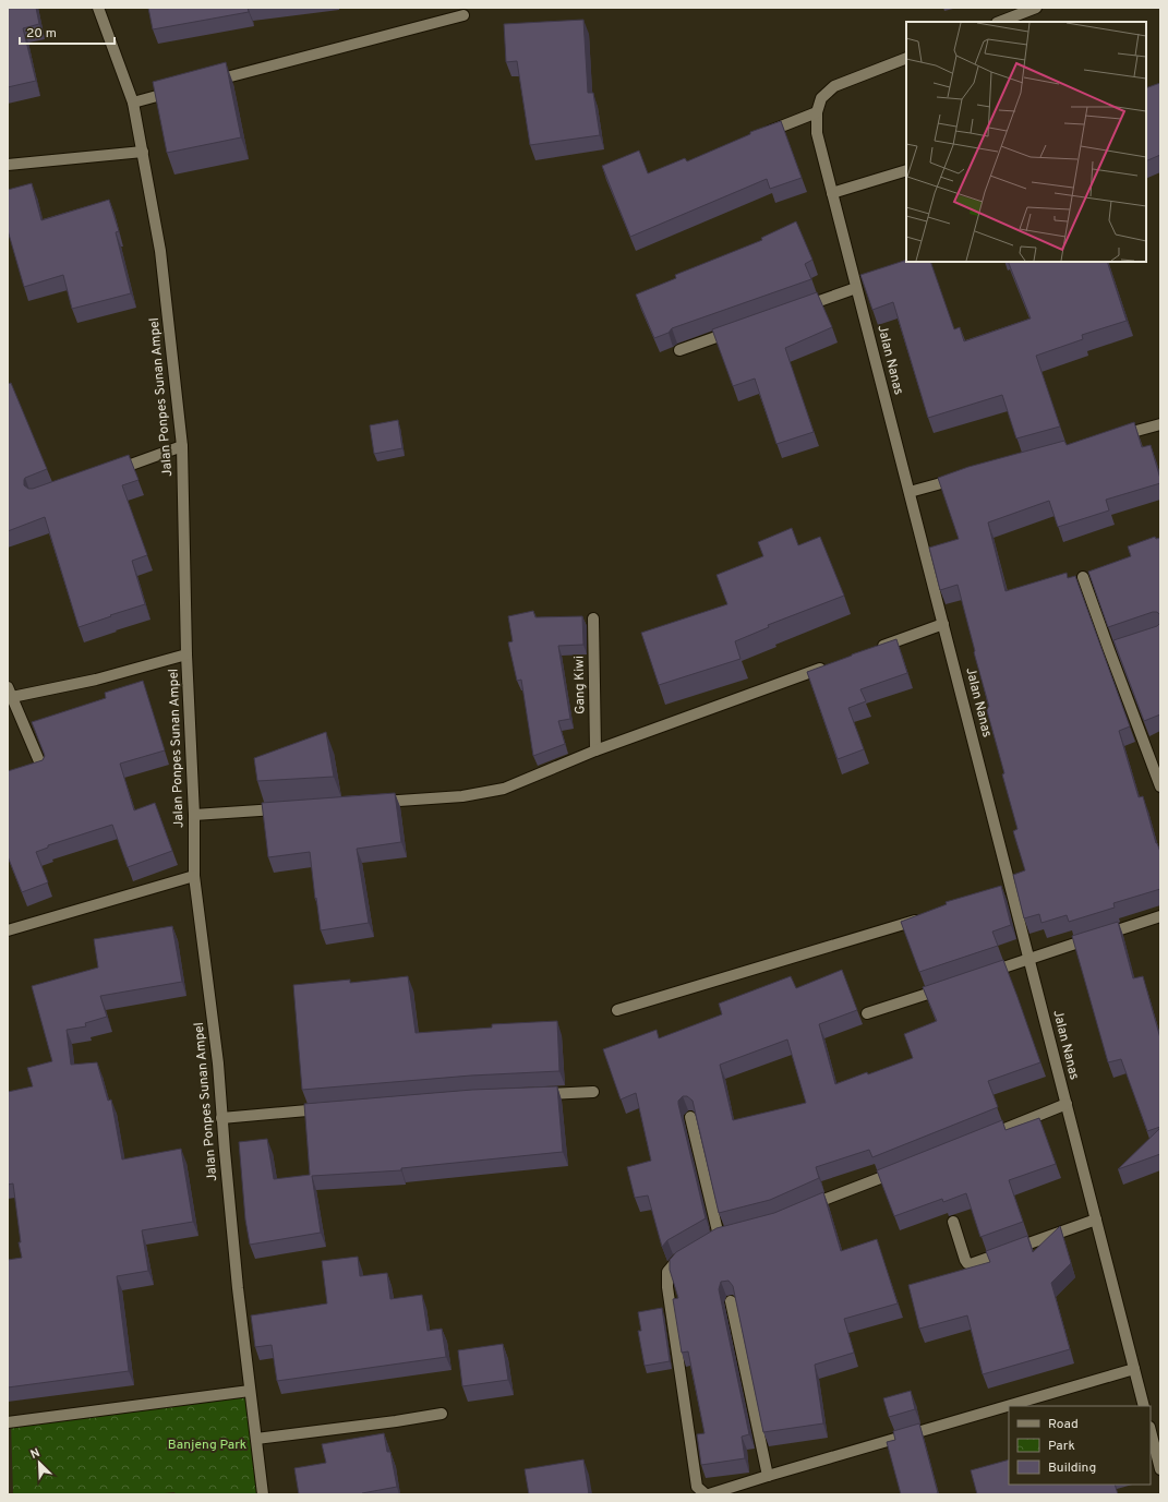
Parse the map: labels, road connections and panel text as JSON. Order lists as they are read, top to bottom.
{
  "streets": {
    "street": ["Jalan Nanas", "Jalan Ponpes Sunan Ampel", "Gang Kiwi"]
  },
  "parks": ["Banjeng Park"],
  "legend": ["Road", "Park", "Building"],
  "scale_bar": "20 m",
  "north": "top left"
}
